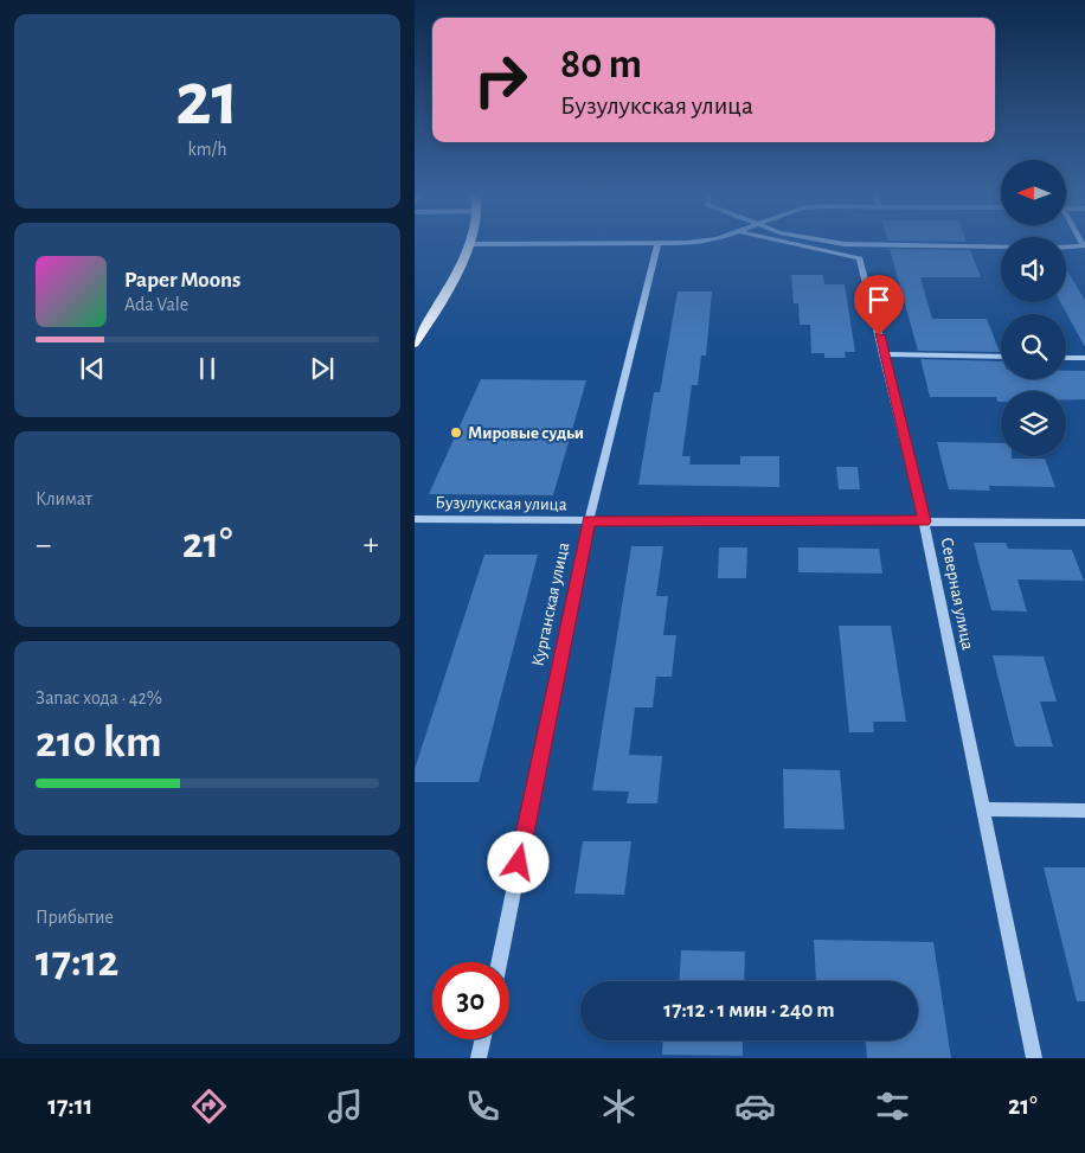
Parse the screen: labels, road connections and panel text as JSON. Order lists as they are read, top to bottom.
{
  "streets": {
    "street": ["Бузулукская улица", "Северная улица", "Курганская улица"]
  },
  "crossings": [
    ["Бузулукская улица", "Северная улица"],
    ["Бузулукская улица", "Курганская улица"]
  ],
  "places": ["Мировые судьи"],
  "north": "left",
  "page": {
    "tile": [
      ["21", "km/h"],
      "Климат",
      ["Запас хода · 42%", "210 km"],
      ["Прибытие", "17:12"]
    ],
    "turn": ["80 m", "Бузулукская улица"],
    "song": ["Paper Moons", "Ada Vale"],
    "heat": ["−", "21°", "+"],
    "limit": "30",
    "trip": "17:12 · 1 мин · 240 m",
    "tabs": ["17:11", "21°"]
  }
}
